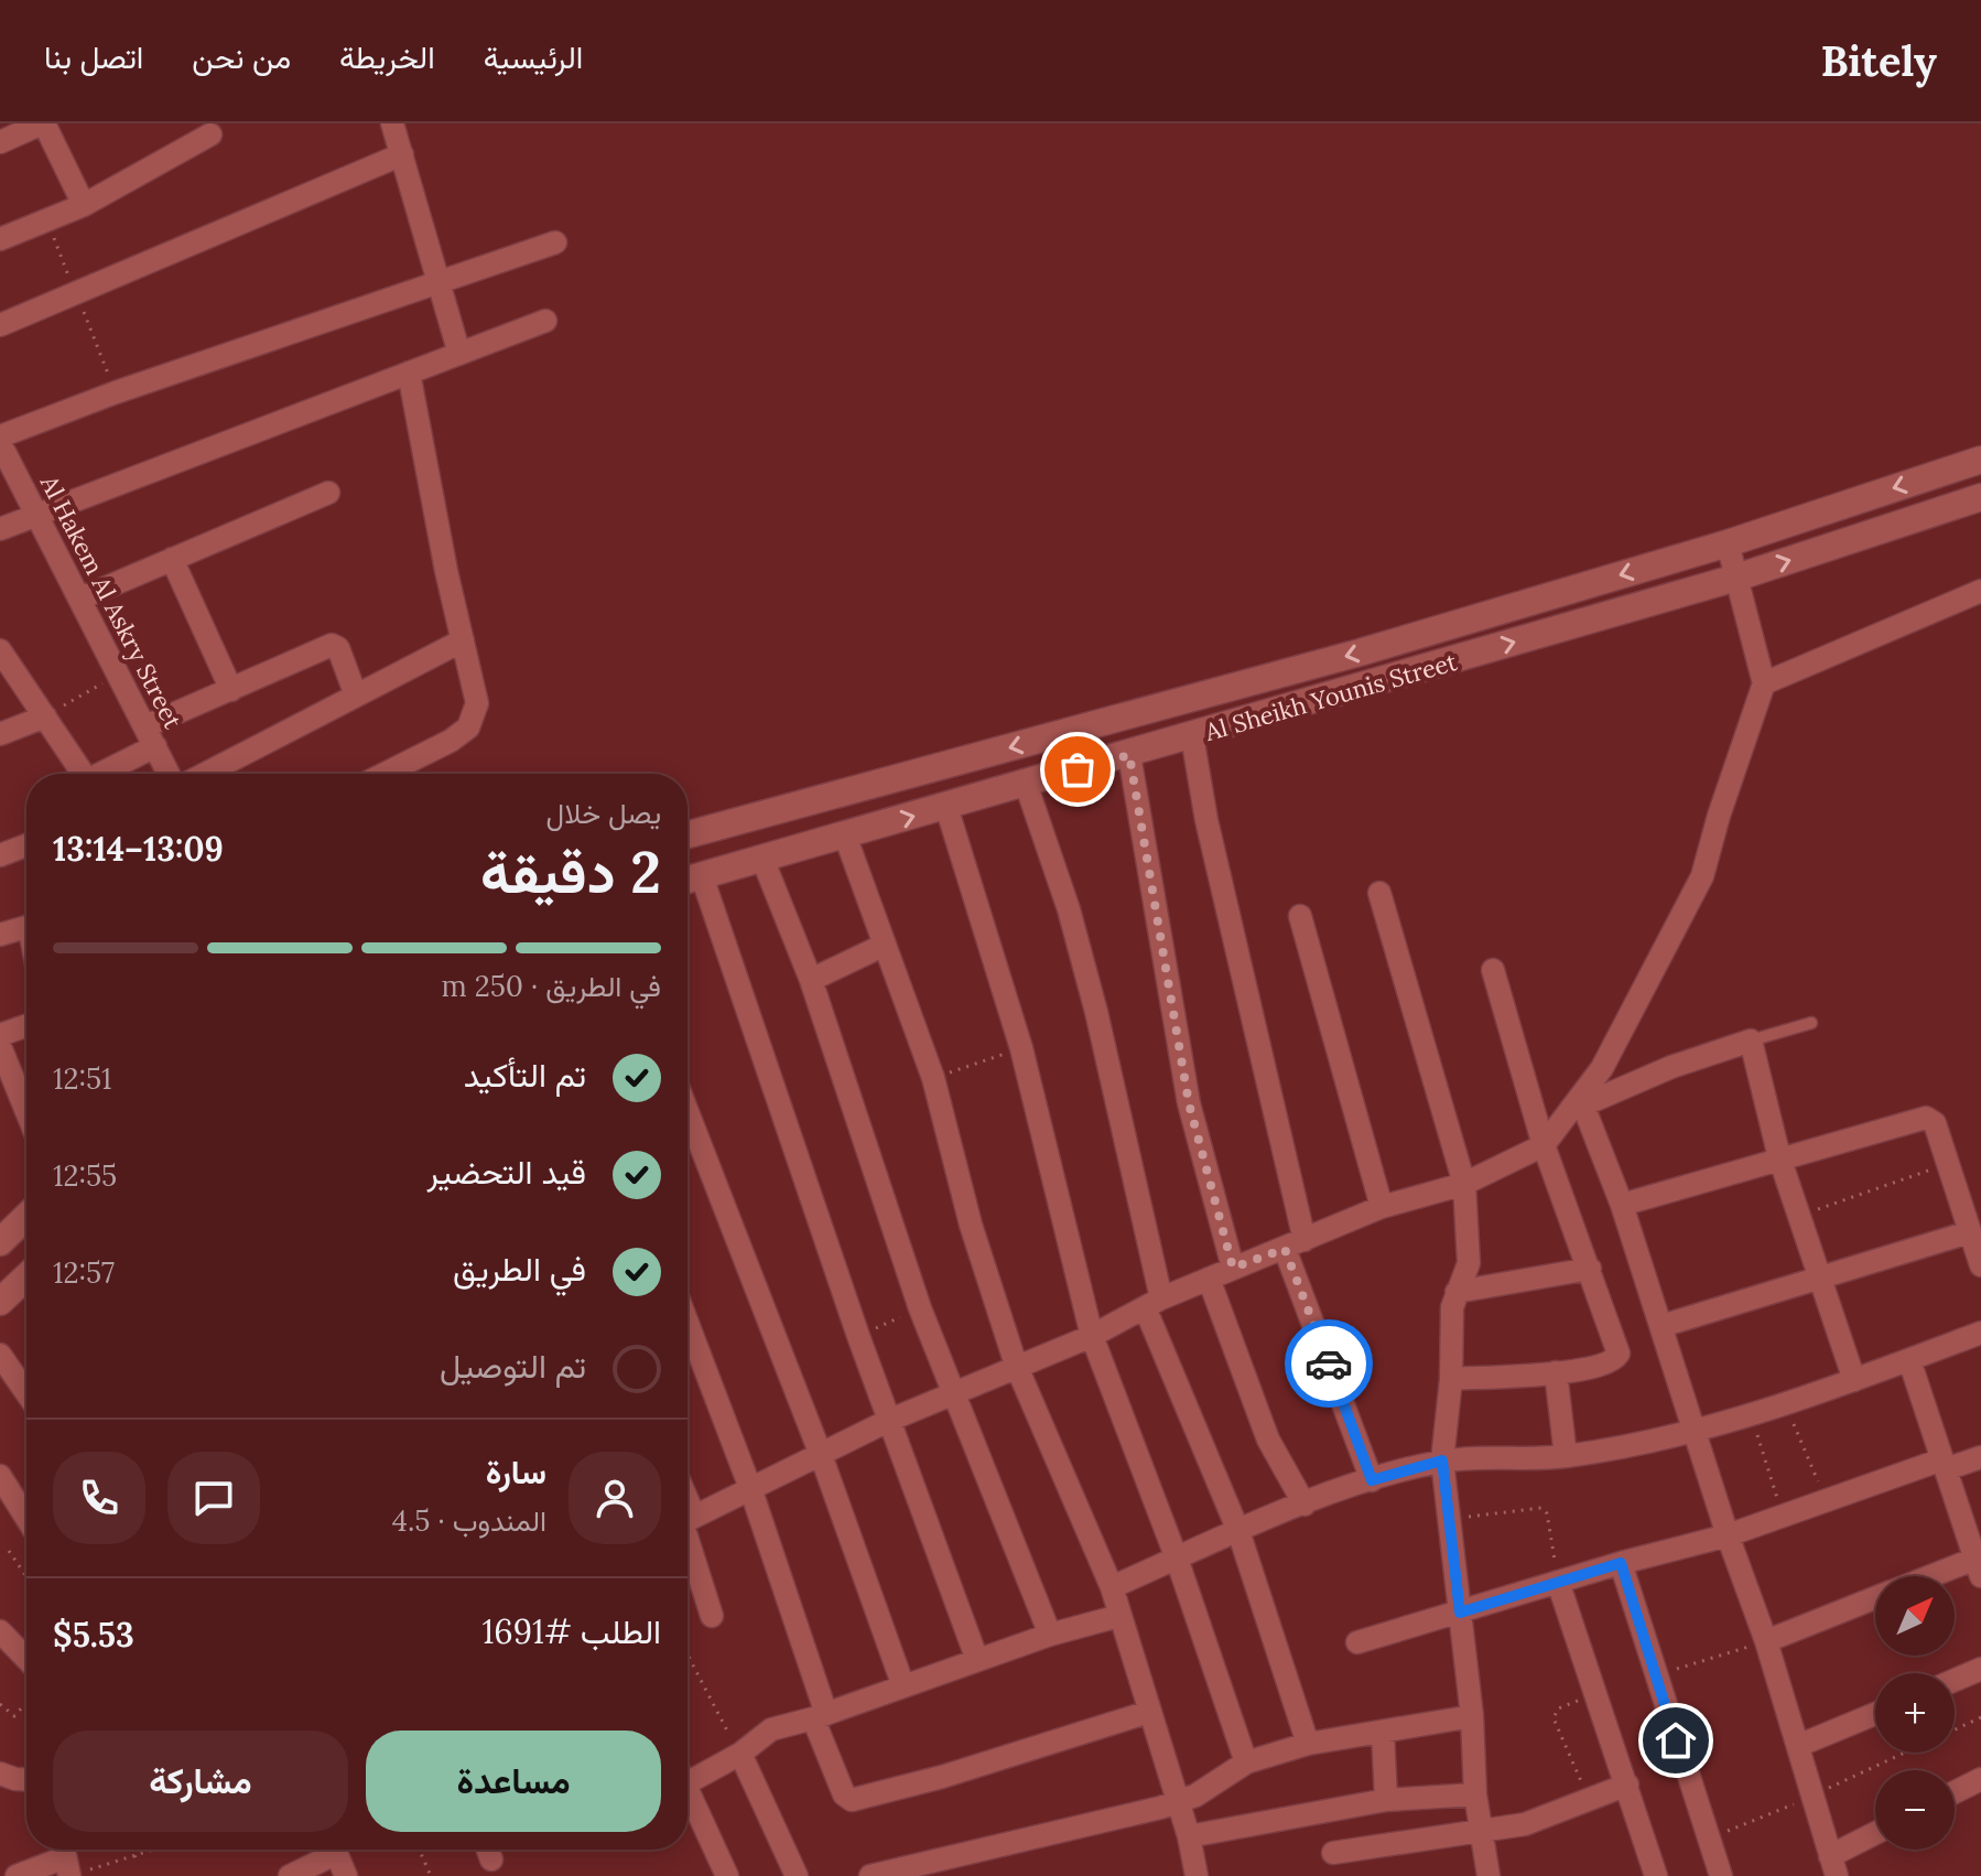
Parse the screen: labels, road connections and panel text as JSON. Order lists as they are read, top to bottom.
{
  "streets": {
    "street": ["Al Hakem Al Askry Street", "Al Sheikh Younis Street"]
  },
  "north": "top right",
  "page": {
    "header": "Bitely",
    "nav": [
      "الرئيسية",
      "الخريطة",
      "من نحن",
      "اتصل بنا"
    ],
    "heading": ["2 دقيقة", "يصل خلال", "13:09–13:14"],
    "panel": [
      "سارة",
      "المندوب · 4.5",
      "الطلب #1691",
      "$5.53"
    ],
    "bar": "في الطريق · 250 m",
    "list": [
      ["تم التأكيد", "12:51"],
      ["قيد التحضير", "12:55"],
      ["في الطريق", "12:57"],
      "تم التوصيل"
    ],
    "map_buttons": ["+", "−"],
    "buttons": ["مساعدة", "مشاركة"]
  }
}
